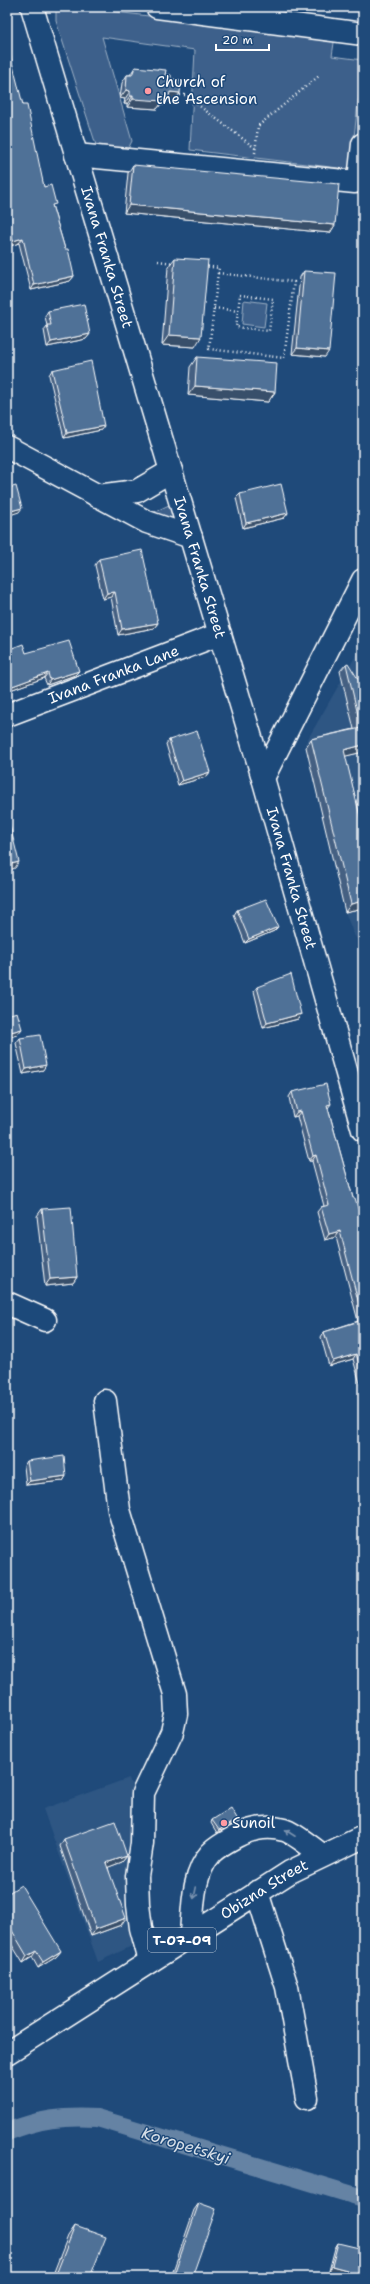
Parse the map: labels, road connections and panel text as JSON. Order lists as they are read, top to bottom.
{
  "streets": {
    "street": [
      "Ivana Franka Street",
      "Ivana Franka Lane",
      "Obizna Street",
      "Т-07-09"
    ]
  },
  "crossings": [
    ["Ivana Franka Street", "Ivana Franka Lane"]
  ],
  "water": ["Koropetskyi"],
  "places": ["Church of the Ascension", "Sunoil"],
  "scale_bar": "20 m"
}
